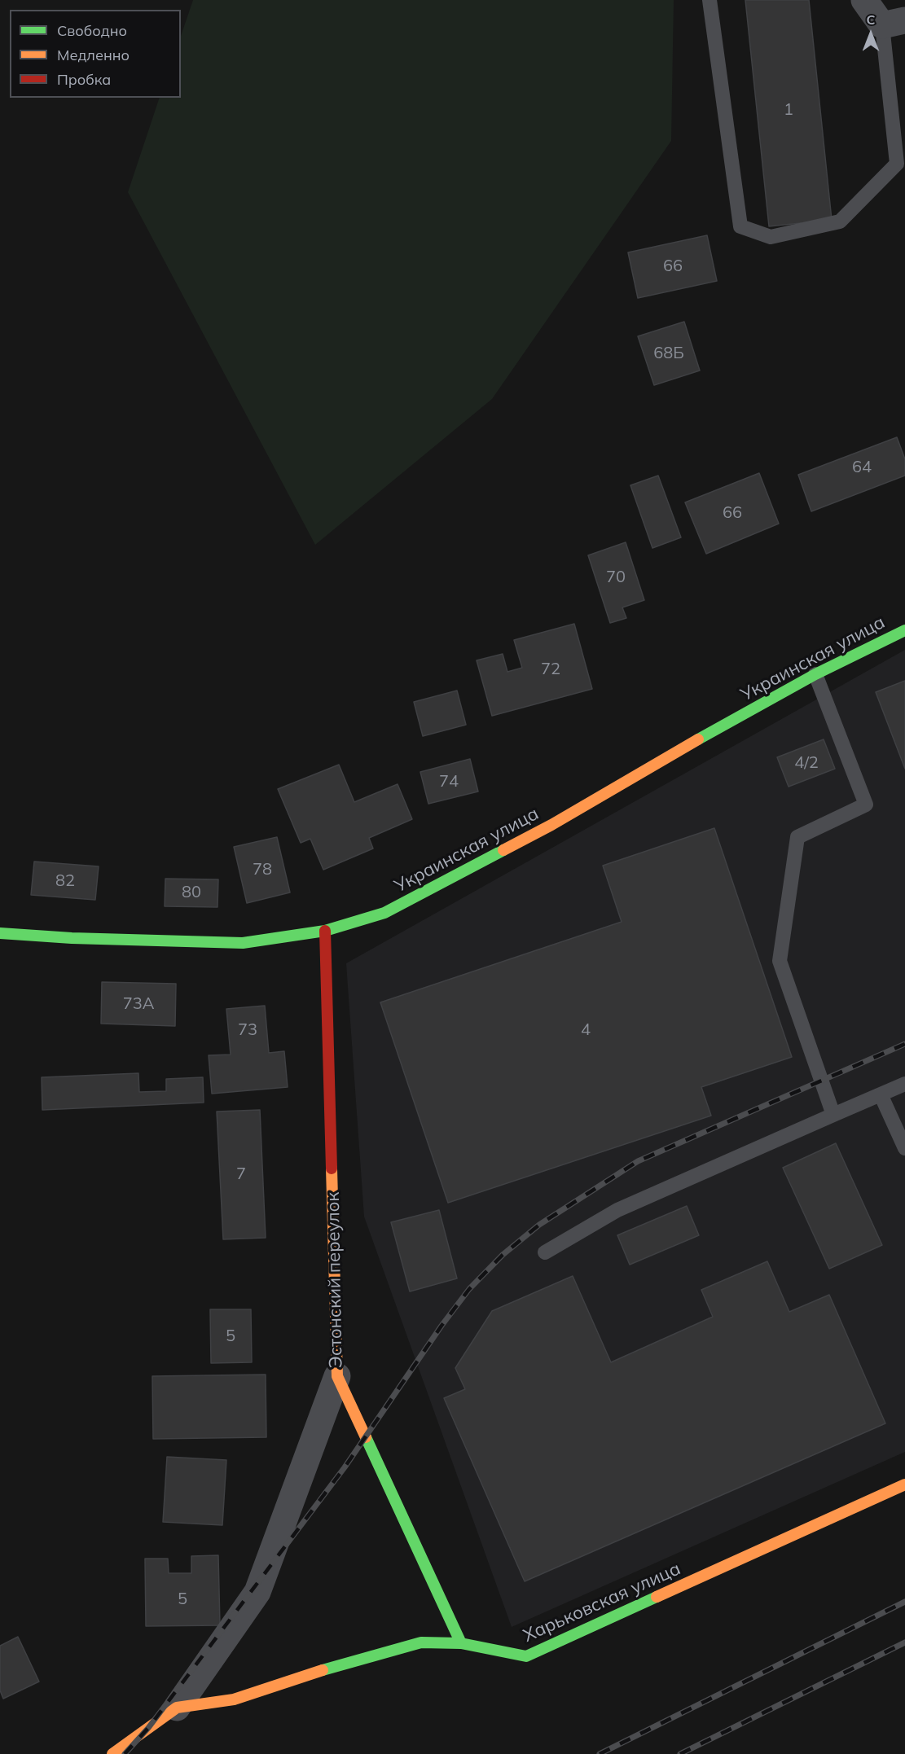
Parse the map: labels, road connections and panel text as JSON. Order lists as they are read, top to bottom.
{
  "streets": {
    "street": ["Украинская улица", "Эстонский переулок", "Харьковская улица"]
  },
  "crossings": [
    ["Украинская улица", "Эстонский переулок"],
    ["Эстонский переулок", "Харьковская улица"]
  ],
  "house_numbers": [
    "1",
    "66",
    "68Б",
    "64",
    "66",
    "70",
    "72",
    "4/2",
    "74",
    "78",
    "82",
    "80",
    "73А",
    "73",
    "4",
    "7",
    "5",
    "5"
  ],
  "legend": ["Свободно", "Медленно", "Пробка"],
  "north": "top"
}
